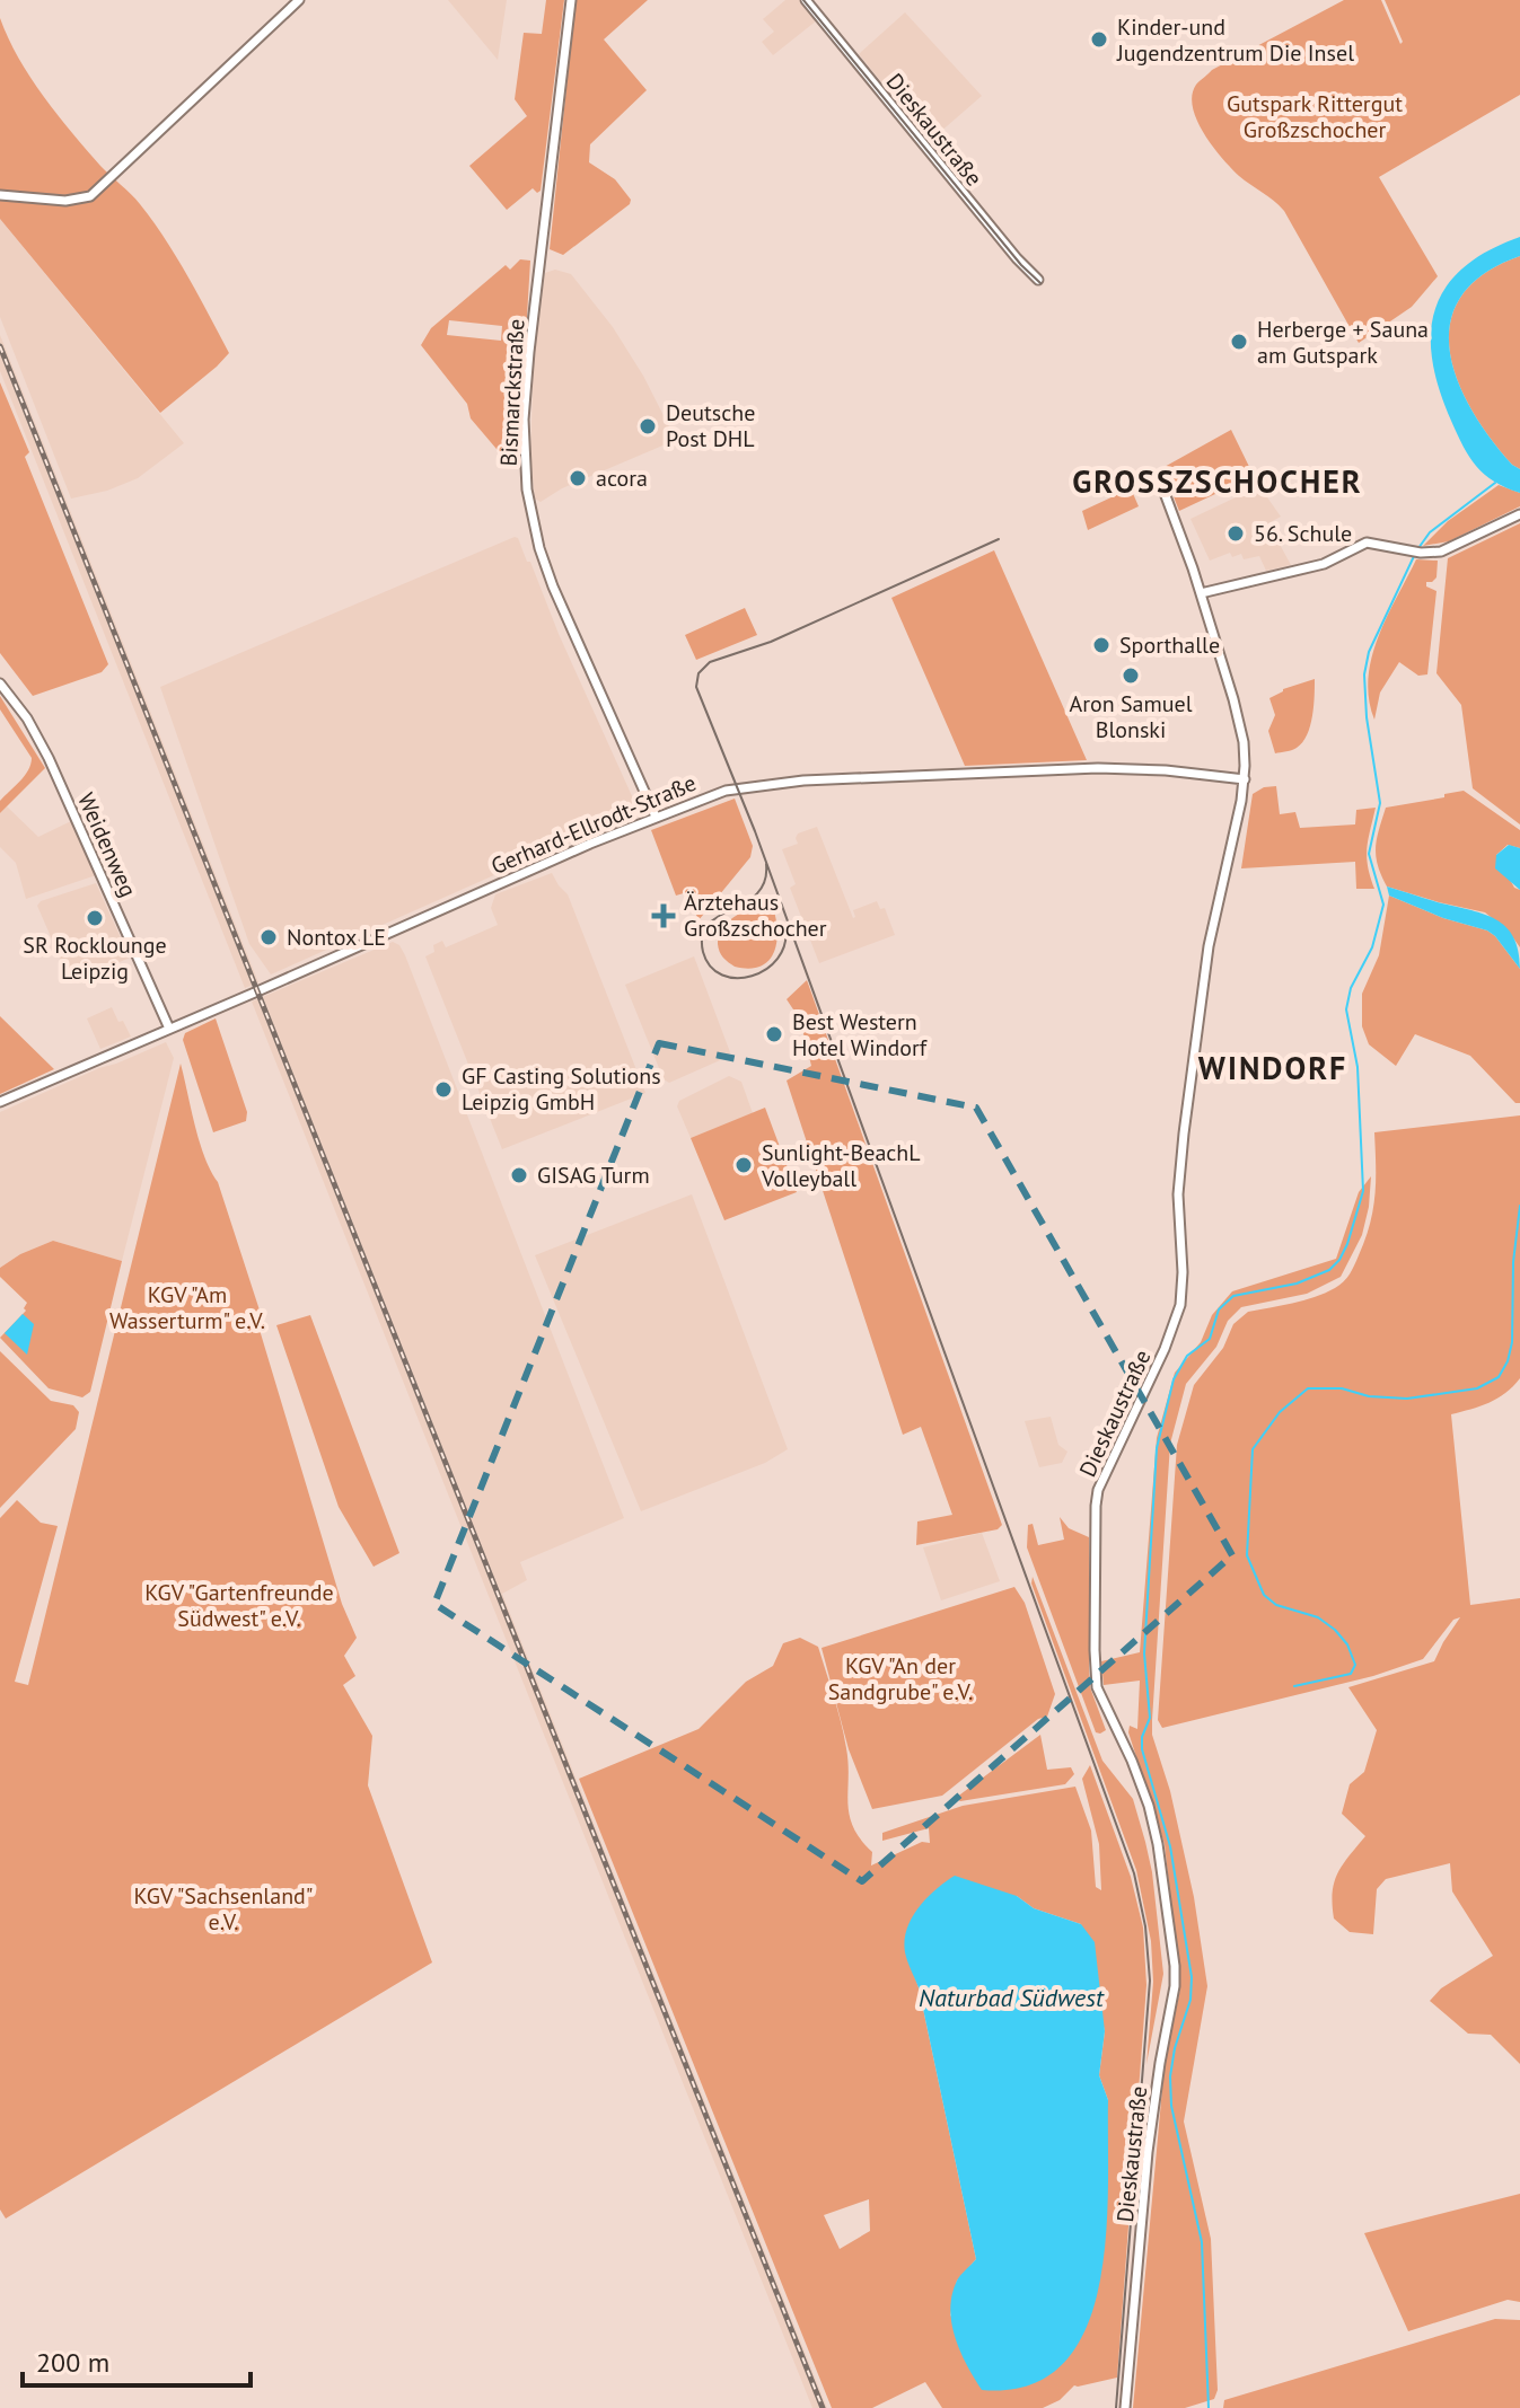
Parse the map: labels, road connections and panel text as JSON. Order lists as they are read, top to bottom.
{
  "streets": {
    "main road": [
      "Dieskaustraße",
      "Bismarckstraße",
      "Gerhard-Ellrodt-Straße",
      "Weidenweg"
    ]
  },
  "crossings": [
    ["Dieskaustraße", "Gerhard-Ellrodt-Straße"],
    ["Bismarckstraße", "Gerhard-Ellrodt-Straße"],
    ["Gerhard-Ellrodt-Straße", "Weidenweg"]
  ],
  "districts": ["GROSSZSCHOCHER", "WINDORF"],
  "water": ["Naturbad Südwest"],
  "parks": [
    "Gutspark Rittergut Großzschocher",
    "KGV \"Am Wasserturm\" e.V.",
    "KGV \"Gartenfreunde Südwest\" e.V.",
    "KGV \"An der Sandgrube\" e.V.",
    "KGV \"Sachsenland\" e.V."
  ],
  "places": {
    "other": [
      "Kinder-und Jugendzentrum Die Insel",
      "Herberge + Sauna am Gutspark",
      "Deutsche Post DHL",
      "acora",
      "56. Schule",
      "Sporthalle",
      "Aron Samuel Blonski",
      "SR Rocklounge Leipzig",
      "Nontox LE",
      "Best Western Hotel Windorf",
      "GF Casting Solutions Leipzig GmbH",
      "Sunlight-BeachL Volleyball",
      "GISAG Turm"
    ],
    "health": ["Ärztehaus Großzschocher"]
  },
  "scale_bar": "200 m"
}
